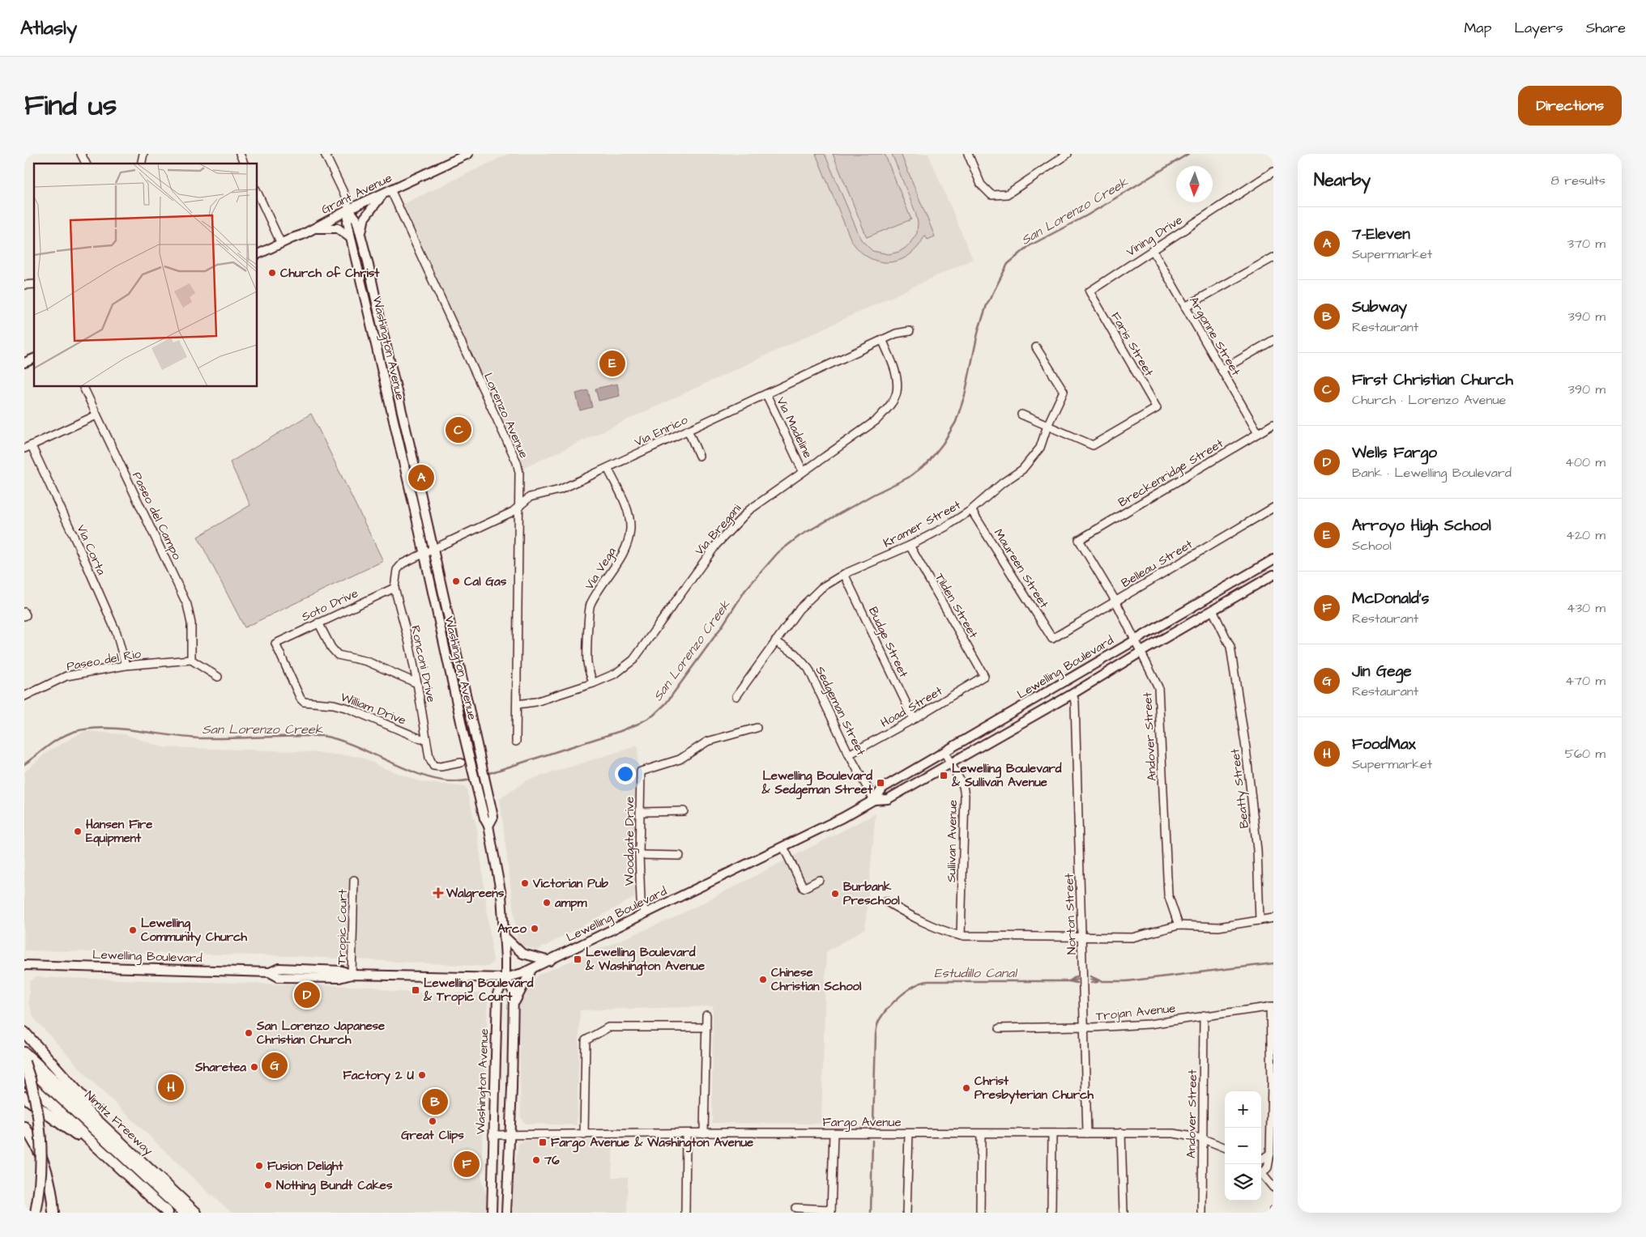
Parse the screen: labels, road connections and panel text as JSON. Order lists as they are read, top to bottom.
{
  "streets": {
    "highway": ["Nimitz Freeway"],
    "main road": ["Grant Avenue", "Washington Avenue", "Lewelling Boulevard"],
    "street": [
      "Vining Drive",
      "Argonne Street",
      "Faris Street",
      "Lorenzo Avenue",
      "Via Madeline",
      "Via Enrico",
      "Breckenridge Street",
      "Paseo del Campo",
      "Kramer Street",
      "Via Bregani",
      "Via Corta",
      "Belleau Street",
      "Via Vega",
      "Maureen Street",
      "Soto Drive",
      "Tilden Street",
      "Budge Street",
      "Paseo del Rio",
      "Ronconi Drive",
      "Hoad Street",
      "William Drive",
      "Sedgeman Street",
      "Andover Street",
      "Beatty Street",
      "Woodgate Drive",
      "Sullivan Avenue",
      "Norton Street",
      "Tropic Court",
      "Trojan Avenue",
      "Fargo Avenue"
    ]
  },
  "crossings": [
    ["Grant Avenue", "Washington Avenue"],
    ["Grant Avenue", "Lorenzo Avenue"],
    ["Vining Drive", "Argonne Street"],
    ["Vining Drive", "Faris Street"],
    ["Argonne Street", "Breckenridge Street"],
    ["Faris Street", "Kramer Street"],
    ["Washington Avenue", "Via Enrico"],
    ["Washington Avenue", "Ronconi Drive"],
    ["Washington Avenue", "Lewelling Boulevard"],
    ["Washington Avenue", "Fargo Avenue"],
    ["Lorenzo Avenue", "Via Enrico"],
    ["Lorenzo Avenue", "Via Bregani"],
    ["Via Madeline", "Via Enrico"],
    ["Via Madeline", "Via Bregani"],
    ["Via Enrico", "Via Bregani"],
    ["Via Enrico", "Via Vega"],
    ["Via Enrico", "Ronconi Drive"],
    ["Breckenridge Street", "Andover Street"],
    ["Paseo del Campo", "Paseo del Rio"],
    ["Kramer Street", "Maureen Street"],
    ["Kramer Street", "Tilden Street"],
    ["Kramer Street", "Budge Street"],
    ["Kramer Street", "Sedgeman Street"],
    ["Via Bregani", "Via Vega"],
    ["Via Corta", "Paseo del Rio"],
    ["Belleau Street", "Maureen Street"],
    ["Belleau Street", "Andover Street"],
    ["Soto Drive", "Ronconi Drive"],
    ["Soto Drive", "William Drive"],
    ["Tilden Street", "Hoad Street"],
    ["Budge Street", "Hoad Street"],
    ["Ronconi Drive", "William Drive"],
    ["Lewelling Boulevard", "Sedgeman Street"],
    ["Lewelling Boulevard", "Andover Street"],
    ["Lewelling Boulevard", "Beatty Street"],
    ["Lewelling Boulevard", "Woodgate Drive"],
    ["Lewelling Boulevard", "Sullivan Avenue"],
    ["Lewelling Boulevard", "Norton Street"],
    ["Lewelling Boulevard", "Tropic Court"],
    ["Hoad Street", "Sedgeman Street"],
    ["Andover Street", "Trojan Avenue"],
    ["Andover Street", "Fargo Avenue"],
    ["Norton Street", "Trojan Avenue"],
    ["Norton Street", "Fargo Avenue"]
  ],
  "water": ["San Lorenzo Creek", "Estudillo Canal"],
  "places": {
    "other": [
      "Church of Christ",
      "Cal Gas",
      "Hansen Fire Equipment",
      "Victorian Pub",
      "Burbank Preschool",
      "ampm",
      "Arco",
      "Lewelling Community Church",
      "Chinese Christian School",
      "San Lorenzo Japanese Christian Church",
      "Sharetea",
      "Factory 2 U",
      "Christ Presbyterian Church",
      "Great Clips",
      "76",
      "Fusion Delight",
      "Nothing Bundt Cakes"
    ],
    "transit": [
      "Lewelling Boulevard & Sullivan Avenue",
      "Lewelling Boulevard & Sedgeman Street",
      "Lewelling Boulevard & Washington Avenue",
      "Lewelling Boulevard & Tropic Court",
      "Fargo Avenue & Washington Avenue"
    ],
    "health": ["Walgreens"]
  },
  "north": "bottom",
  "page": {
    "header": "Atlasly",
    "nav": ["Map", "Layers", "Share"],
    "title": "Find us",
    "buttons": "Directions",
    "heading": ["Nearby", "8 results"],
    "list": [
      {
        "mark": "A",
        "name": "7-Eleven",
        "note": "Supermarket",
        "value": "370 m"
      },
      {
        "mark": "B",
        "name": "Subway",
        "note": "Restaurant",
        "value": "390 m"
      },
      {
        "mark": "C",
        "name": "First Christian Church",
        "note": "Church · Lorenzo Avenue",
        "value": "390 m"
      },
      {
        "mark": "D",
        "name": "Wells Fargo",
        "note": "Bank · Lewelling Boulevard",
        "value": "400 m"
      },
      {
        "mark": "E",
        "name": "Arroyo High School",
        "note": "School",
        "value": "420 m"
      },
      {
        "mark": "F",
        "name": "McDonald's",
        "note": "Restaurant",
        "value": "430 m"
      },
      {
        "mark": "G",
        "name": "Jin Gege",
        "note": "Restaurant",
        "value": "470 m"
      },
      {
        "mark": "H",
        "name": "FoodMax",
        "note": "Supermarket",
        "value": "560 m"
      }
    ],
    "pins": [
      "E",
      "C",
      "A",
      "D",
      "G",
      "H",
      "B",
      "F"
    ],
    "map_buttons": ["+", "−"]
  }
}
